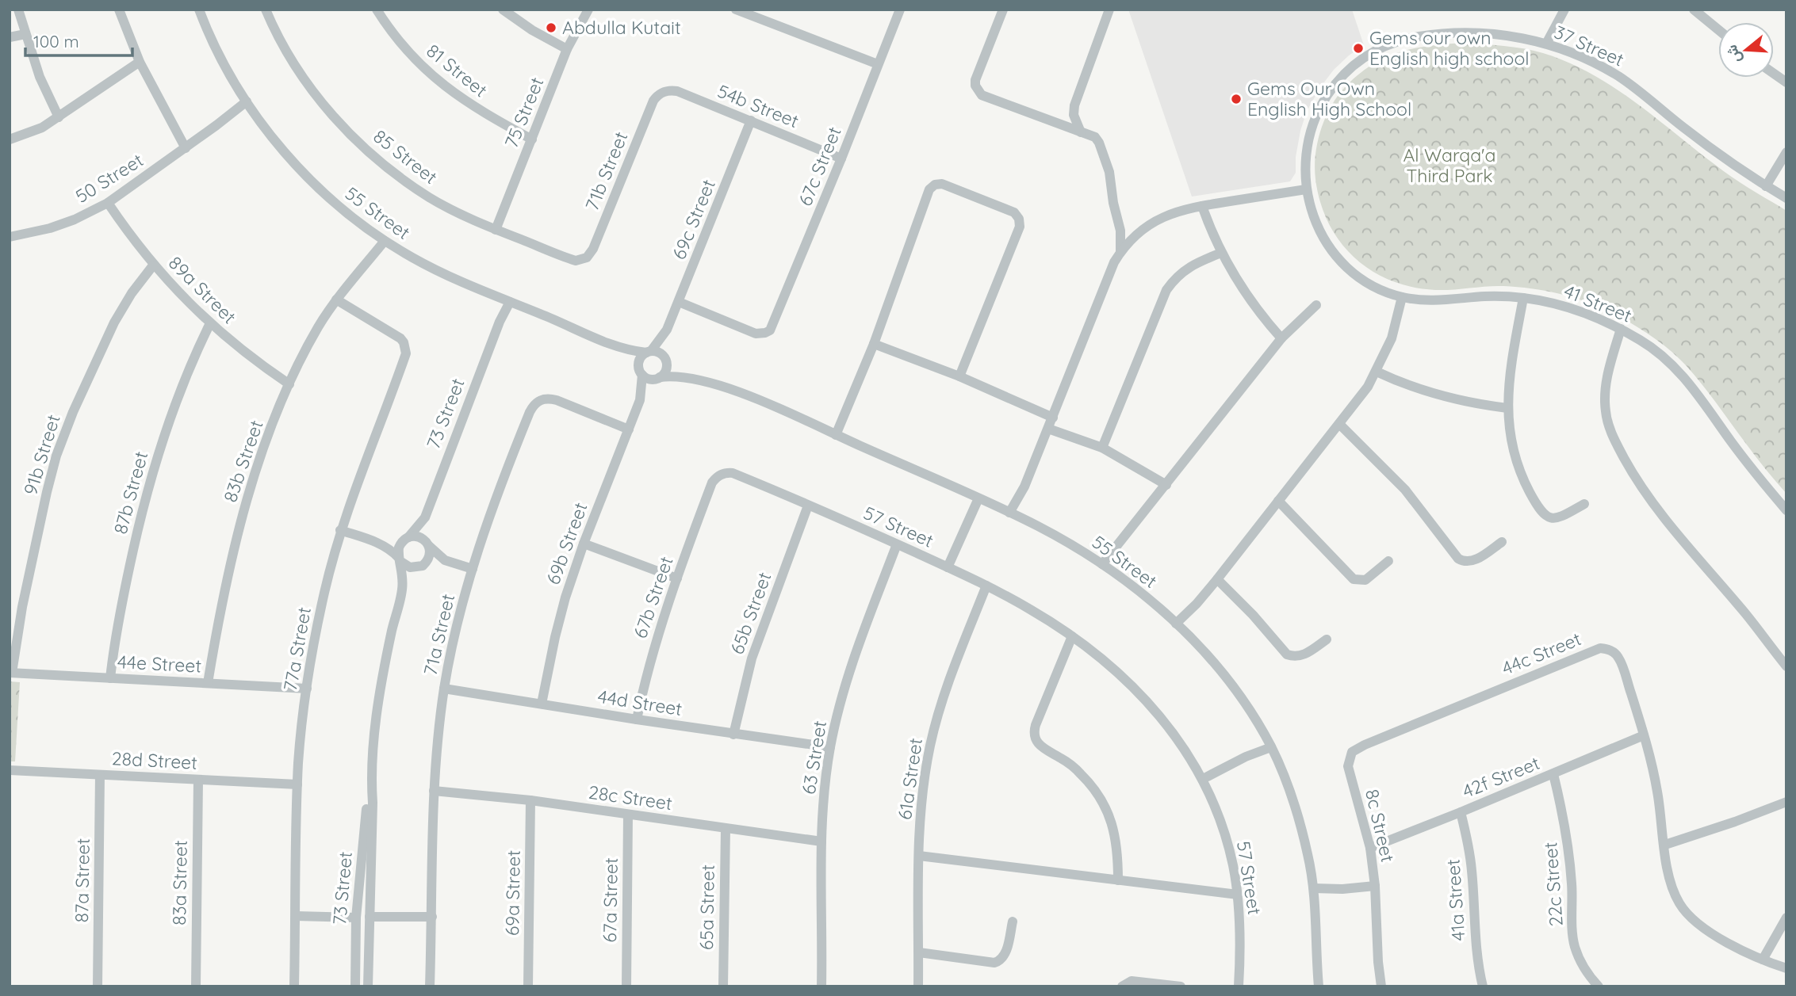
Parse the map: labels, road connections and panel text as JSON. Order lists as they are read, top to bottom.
{
  "streets": {
    "street": [
      "37 Street",
      "81 Street",
      "54b Street",
      "75 Street",
      "85 Street",
      "67c Street",
      "71b Street",
      "50 Street",
      "55 Street",
      "69c Street",
      "89a Street",
      "41 Street",
      "73 Street",
      "91b Street",
      "83b Street",
      "87b Street",
      "57 Street",
      "69b Street",
      "67b Street",
      "65b Street",
      "71a Street",
      "77a Street",
      "44c Street",
      "44e Street",
      "44d Street",
      "63 Street",
      "28d Street",
      "42f Street",
      "61a Street",
      "28c Street",
      "8c Street",
      "87a Street",
      "83a Street",
      "22c Street",
      "69a Street",
      "67a Street",
      "41a Street",
      "65a Street"
    ]
  },
  "crossings": [
    ["37 Street", "41 Street"],
    ["81 Street", "75 Street"],
    ["54b Street", "67c Street"],
    ["54b Street", "71b Street"],
    ["54b Street", "69c Street"],
    ["75 Street", "85 Street"],
    ["85 Street", "71b Street"],
    ["67c Street", "69c Street"],
    ["50 Street", "55 Street"],
    ["50 Street", "89a Street"],
    ["55 Street", "69c Street"],
    ["55 Street", "73 Street"],
    ["55 Street", "83b Street"],
    ["55 Street", "69b Street"],
    ["55 Street", "8c Street"],
    ["69c Street", "69b Street"],
    ["89a Street", "91b Street"],
    ["89a Street", "83b Street"],
    ["89a Street", "87b Street"],
    ["91b Street", "44e Street"],
    ["83b Street", "77a Street"],
    ["83b Street", "44e Street"],
    ["87b Street", "44e Street"],
    ["57 Street", "67b Street"],
    ["57 Street", "65b Street"],
    ["57 Street", "63 Street"],
    ["57 Street", "61a Street"],
    ["69b Street", "71a Street"],
    ["69b Street", "44d Street"],
    ["67b Street", "44d Street"],
    ["65b Street", "44d Street"],
    ["71a Street", "44d Street"],
    ["71a Street", "28c Street"],
    ["77a Street", "44e Street"],
    ["77a Street", "28d Street"],
    ["44c Street", "42f Street"],
    ["44c Street", "8c Street"],
    ["44d Street", "63 Street"],
    ["63 Street", "28c Street"],
    ["28d Street", "87a Street"],
    ["28d Street", "83a Street"],
    ["42f Street", "8c Street"],
    ["42f Street", "22c Street"],
    ["42f Street", "41a Street"],
    ["28c Street", "69a Street"],
    ["28c Street", "67a Street"],
    ["28c Street", "65a Street"]
  ],
  "parks": ["Al Warqa'a Third Park"],
  "places": ["Abdulla Kutait", "Gems our own English high school", "Gems Our Own English High School"],
  "scale_bar": "100 m",
  "north": "left"
}
